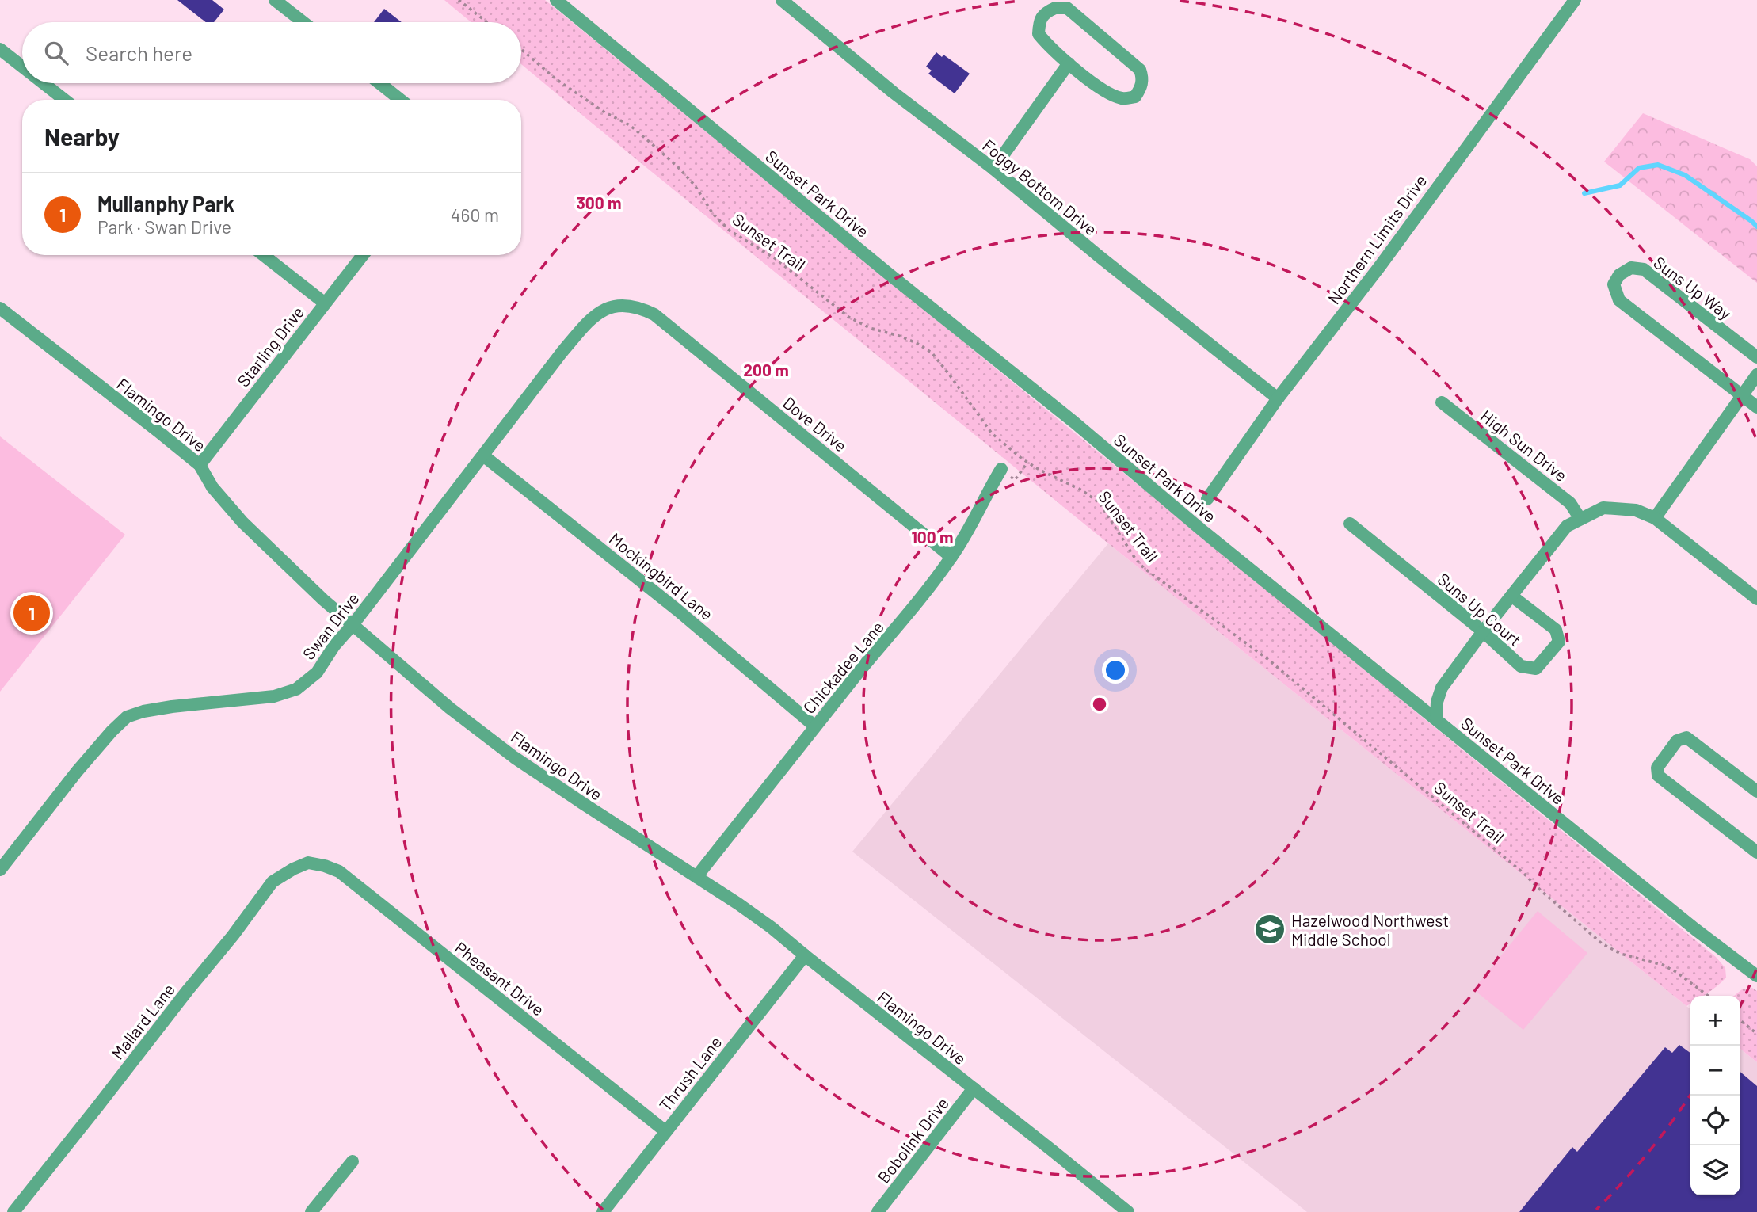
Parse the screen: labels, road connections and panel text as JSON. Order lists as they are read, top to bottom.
{
  "streets": {
    "street": [
      "Foggy Bottom Drive",
      "Sunset Park Drive",
      "Northern Limits Drive",
      "Suns Up Way",
      "Starling Drive",
      "Flamingo Drive",
      "Dove Drive",
      "High Sun Drive",
      "Mockingbird Lane",
      "Suns Up Court",
      "Swan Drive",
      "Chickadee Lane",
      "Pheasant Drive",
      "Mallard Lane",
      "Thrush Lane",
      "Bobolink Drive"
    ],
    "path": ["Sunset Trail"]
  },
  "crossings": [
    ["Foggy Bottom Drive", "Northern Limits Drive"],
    ["Starling Drive", "Flamingo Drive"],
    ["Flamingo Drive", "Swan Drive"],
    ["Flamingo Drive", "Chickadee Lane"],
    ["Flamingo Drive", "Thrush Lane"],
    ["Flamingo Drive", "Bobolink Drive"],
    ["Dove Drive", "Swan Drive"],
    ["Dove Drive", "Chickadee Lane"],
    ["Mockingbird Lane", "Swan Drive"],
    ["Mockingbird Lane", "Chickadee Lane"],
    ["Pheasant Drive", "Mallard Lane"],
    ["Pheasant Drive", "Thrush Lane"]
  ],
  "places": {
    "school or university": ["Hazelwood Northwest Middle School"]
  },
  "page": {
    "search": "Search here",
    "heading": "Nearby",
    "list": [
      {
        "mark": "1",
        "name": "Mullanphy Park",
        "note": "Park · Swan Drive",
        "value": "460 m"
      }
    ],
    "pins": "1",
    "map_buttons": ["+", "−"]
  },
  "rings": ["300 m", "200 m", "100 m"]
}
